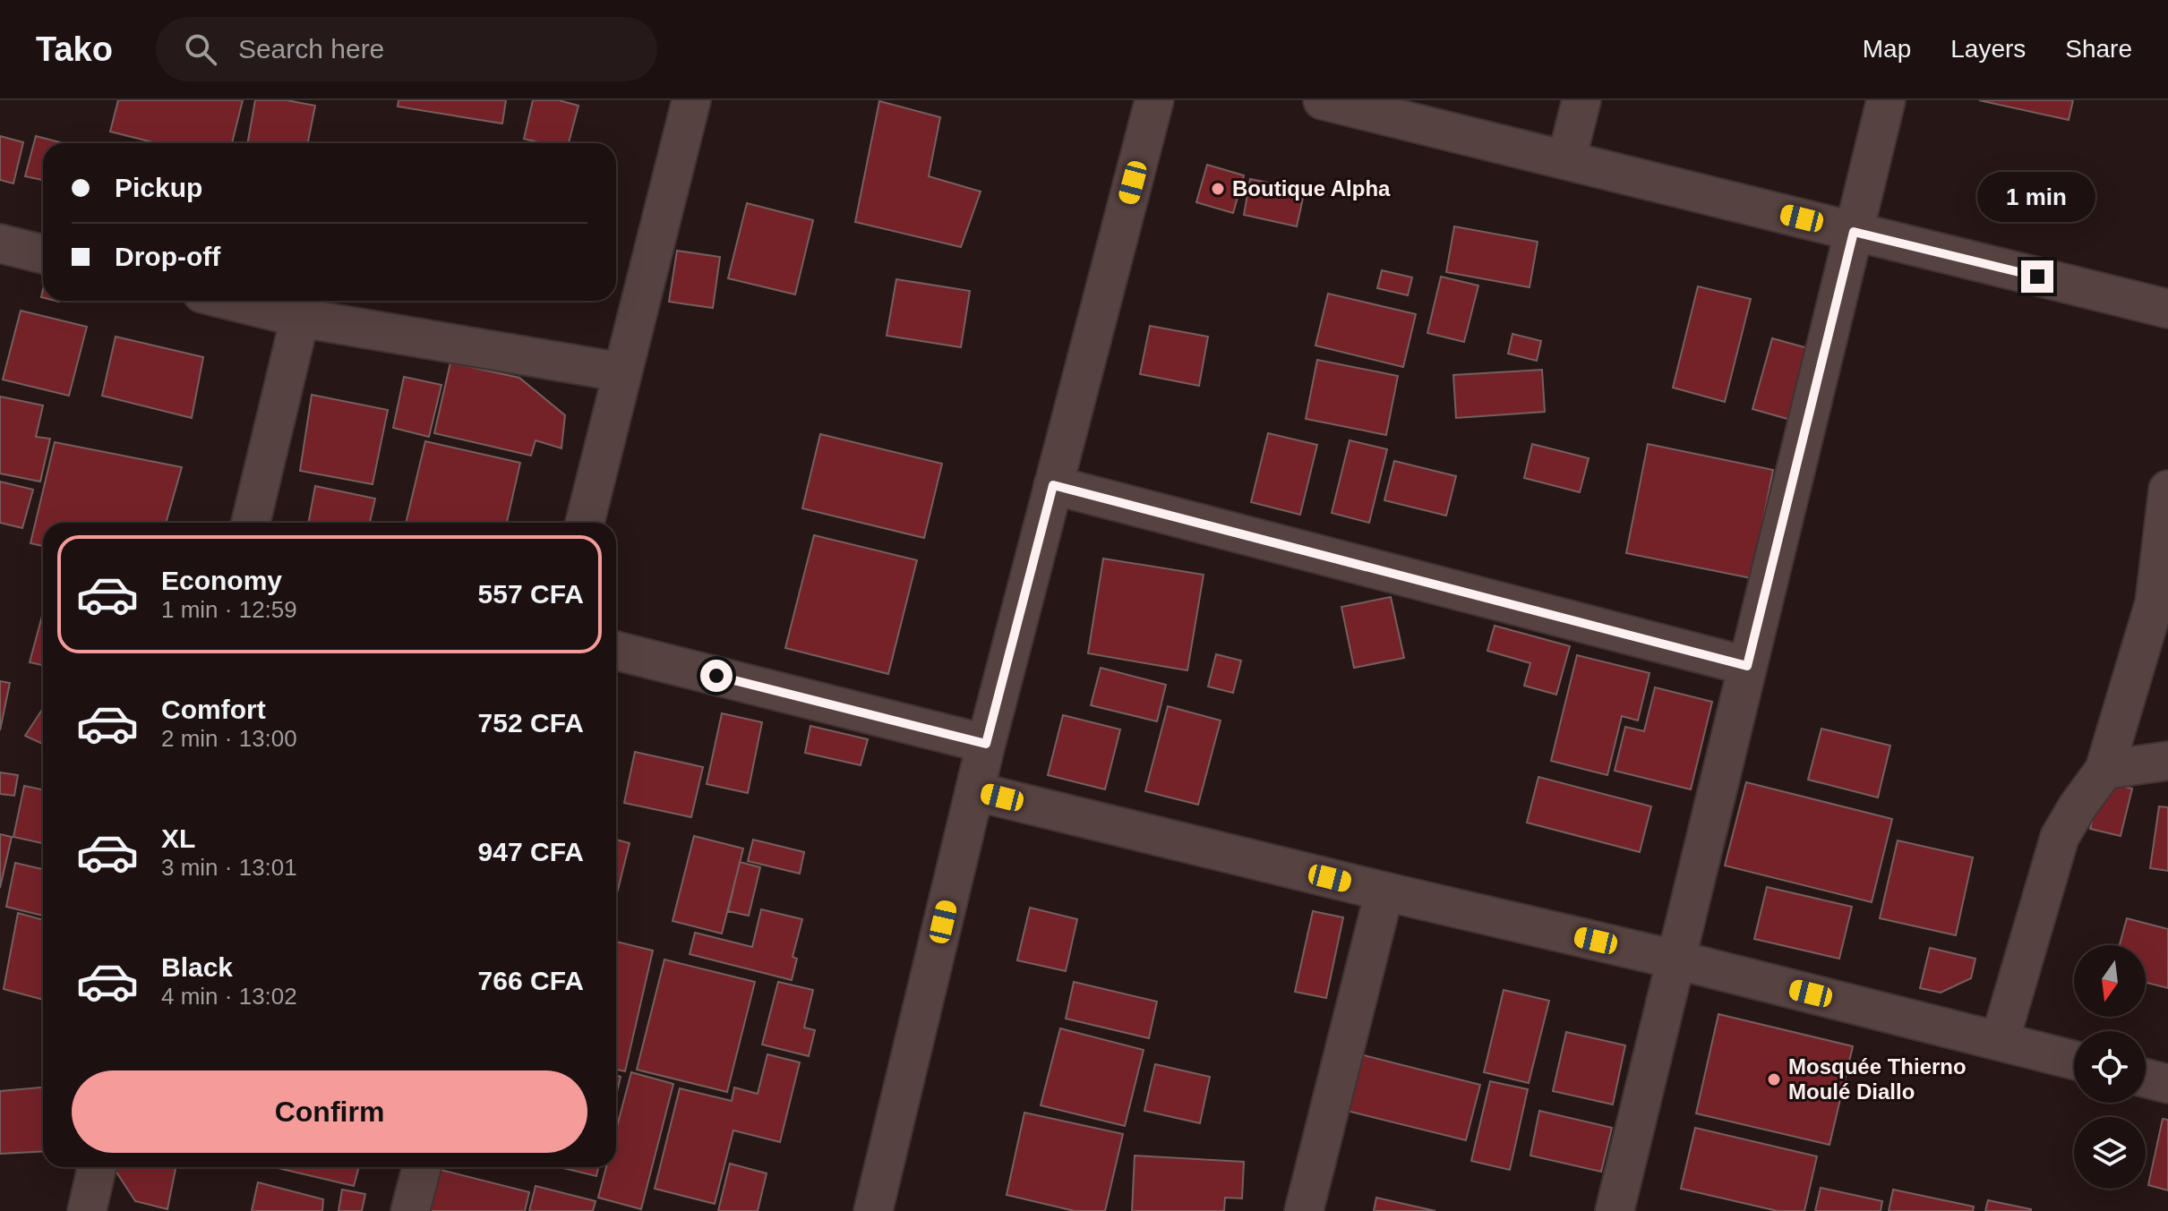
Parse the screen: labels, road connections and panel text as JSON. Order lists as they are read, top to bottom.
{
  "places": ["Boutique Alpha", "Mosquée Thierno Moulé Diallo"],
  "north": "bottom",
  "page": {
    "header": "Tako",
    "search": "Search here",
    "nav": ["Map", "Layers", "Share"],
    "banner": ["Pickup", "Drop-off"],
    "bubble": "1 min",
    "list": [
      {
        "name": "Economy",
        "note": "1 min · 12:59",
        "value": "557 CFA"
      },
      {
        "name": "Comfort",
        "note": "2 min · 13:00",
        "value": "752 CFA"
      },
      {
        "name": "XL",
        "note": "3 min · 13:01",
        "value": "947 CFA"
      },
      {
        "name": "Black",
        "note": "4 min · 13:02",
        "value": "766 CFA"
      }
    ],
    "buttons": "Confirm"
  }
}
